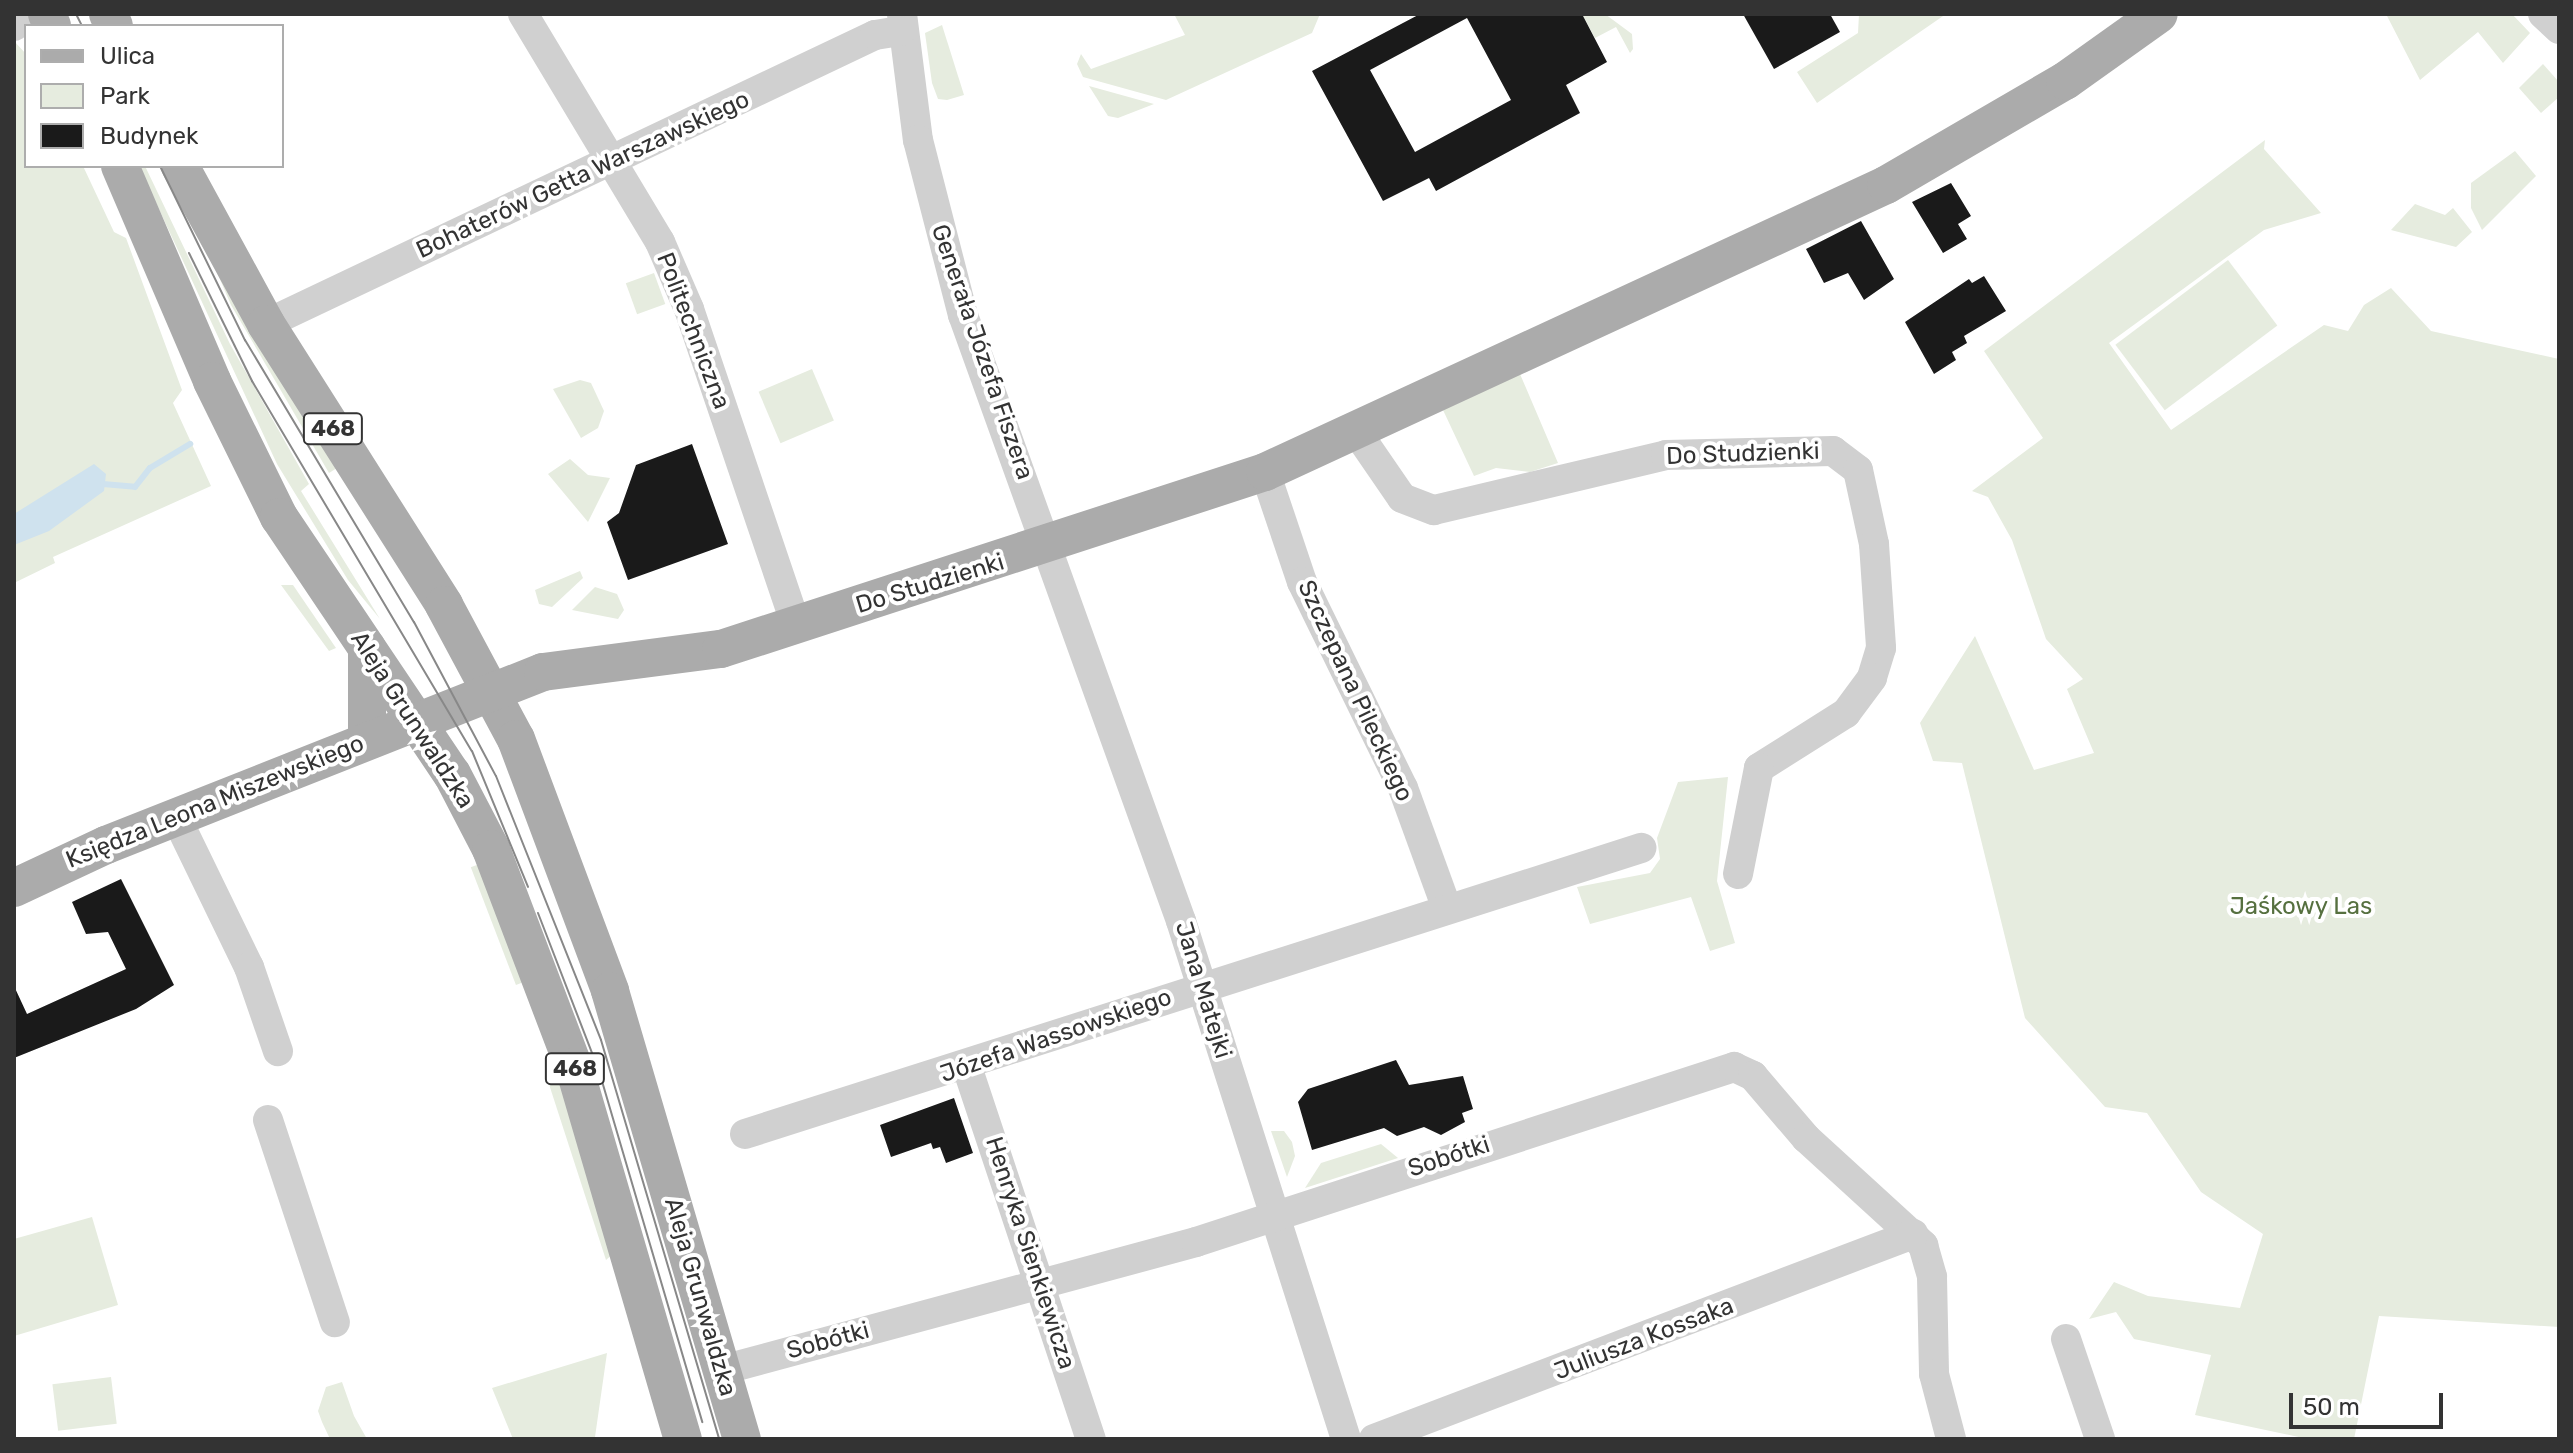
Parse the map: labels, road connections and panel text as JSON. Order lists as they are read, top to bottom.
{
  "streets": {
    "main road": [
      "468",
      "Do Studzienki",
      "Aleja Grunwaldzka",
      "Księdza Leona Miszewskiego"
    ],
    "street": [
      "Bohaterów Getta Warszawskiego",
      "Politechniczna",
      "Generała Józefa Fiszera",
      "Szczepana Pileckiego",
      "Jana Matejki",
      "Józefa Wassowskiego",
      "Sobótki",
      "Henryka Sienkiewicza",
      "Juliusza Kossaka"
    ]
  },
  "crossings": [
    ["Bohaterów Getta Warszawskiego", "Politechniczna"],
    ["Bohaterów Getta Warszawskiego", "Generała Józefa Fiszera"],
    ["Bohaterów Getta Warszawskiego", "Aleja Grunwaldzka"],
    ["Politechniczna", "Do Studzienki"],
    ["Generała Józefa Fiszera", "Do Studzienki"],
    ["Generała Józefa Fiszera", "Jana Matejki"],
    ["Do Studzienki", "Szczepana Pileckiego"],
    ["Do Studzienki", "Aleja Grunwaldzka"],
    ["Do Studzienki", "Księdza Leona Miszewskiego"],
    ["Do Studzienki", "Jana Matejki"],
    ["Szczepana Pileckiego", "Józefa Wassowskiego"],
    ["Aleja Grunwaldzka", "Księdza Leona Miszewskiego"],
    ["Aleja Grunwaldzka", "Sobótki"],
    ["Jana Matejki", "Józefa Wassowskiego"],
    ["Jana Matejki", "Sobótki"],
    ["Józefa Wassowskiego", "Henryka Sienkiewicza"],
    ["Sobótki", "Henryka Sienkiewicza"],
    ["Sobótki", "Juliusza Kossaka"]
  ],
  "parks": ["Jaśkowy Las"],
  "legend": ["Ulica", "Park", "Budynek"],
  "scale_bar": "50 m"
}
